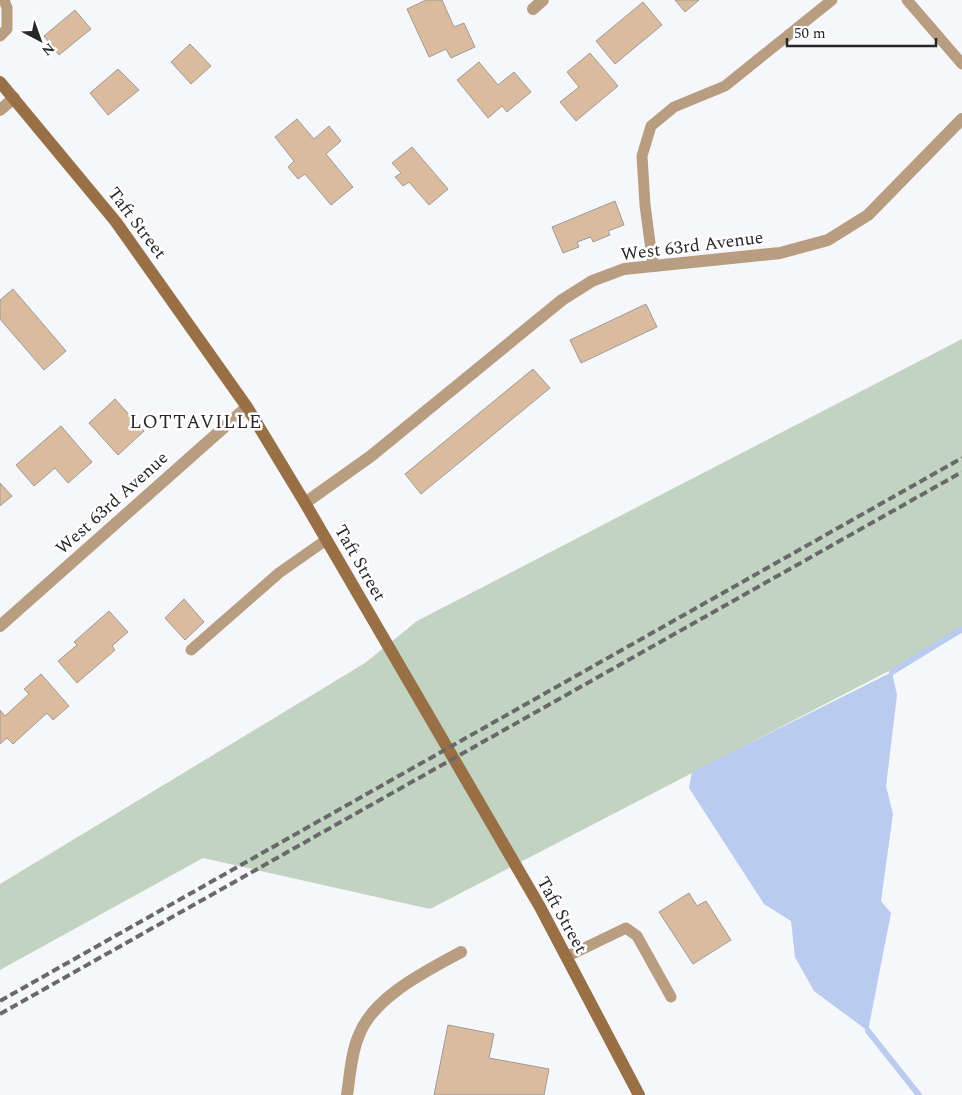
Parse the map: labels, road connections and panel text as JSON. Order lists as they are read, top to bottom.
{
  "streets": {
    "main road": ["Taft Street"],
    "street": ["West 63rd Avenue"]
  },
  "crossings": [
    ["Taft Street", "West 63rd Avenue"]
  ],
  "districts": ["LOTTAVILLE"],
  "scale_bar": "50 m",
  "north": "bottom right"
}
